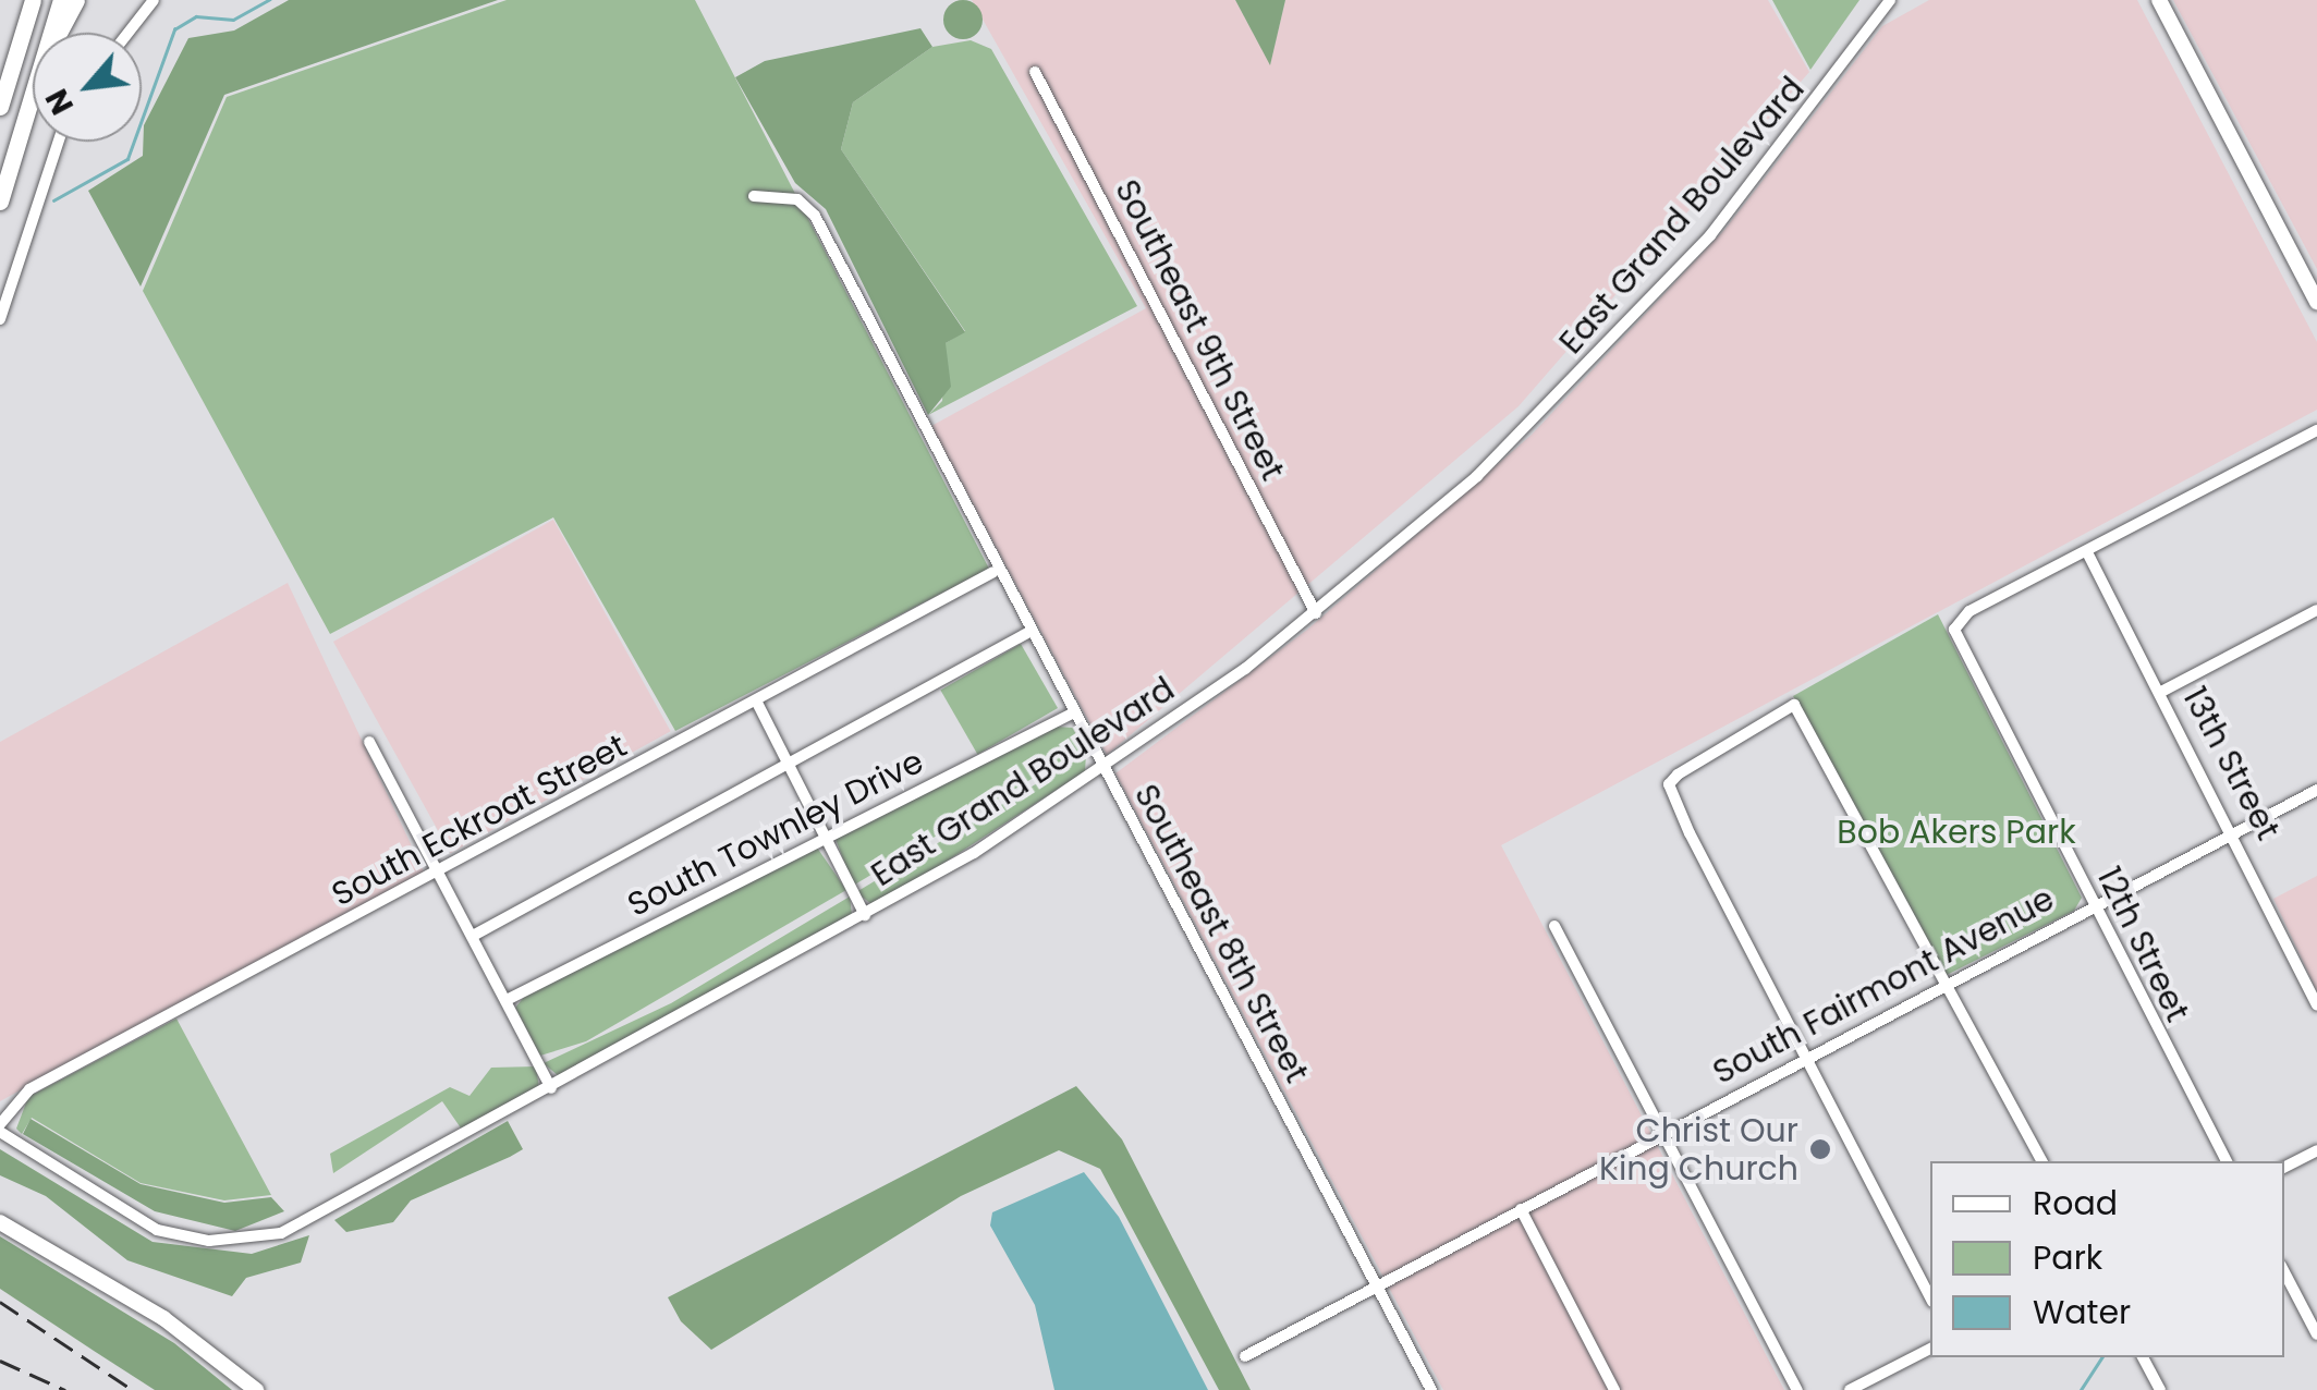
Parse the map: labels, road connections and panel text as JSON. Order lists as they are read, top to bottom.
{
  "streets": {
    "street": [
      "East Grand Boulevard",
      "Southeast 9th Street",
      "13th Street",
      "South Eckroat Street",
      "South Townley Drive",
      "Southeast 8th Street",
      "12th Street",
      "South Fairmont Avenue"
    ]
  },
  "crossings": [
    ["East Grand Boulevard", "Southeast 9th Street"],
    ["East Grand Boulevard", "South Eckroat Street"],
    ["East Grand Boulevard", "Southeast 8th Street"],
    ["13th Street", "12th Street"],
    ["13th Street", "South Fairmont Avenue"],
    ["South Eckroat Street", "Southeast 8th Street"],
    ["South Townley Drive", "Southeast 8th Street"],
    ["Southeast 8th Street", "South Fairmont Avenue"],
    ["12th Street", "South Fairmont Avenue"]
  ],
  "parks": ["Bob Akers Park"],
  "places": ["Christ Our King Church"],
  "legend": ["Road", "Park", "Water"],
  "north": "bottom left"
}
